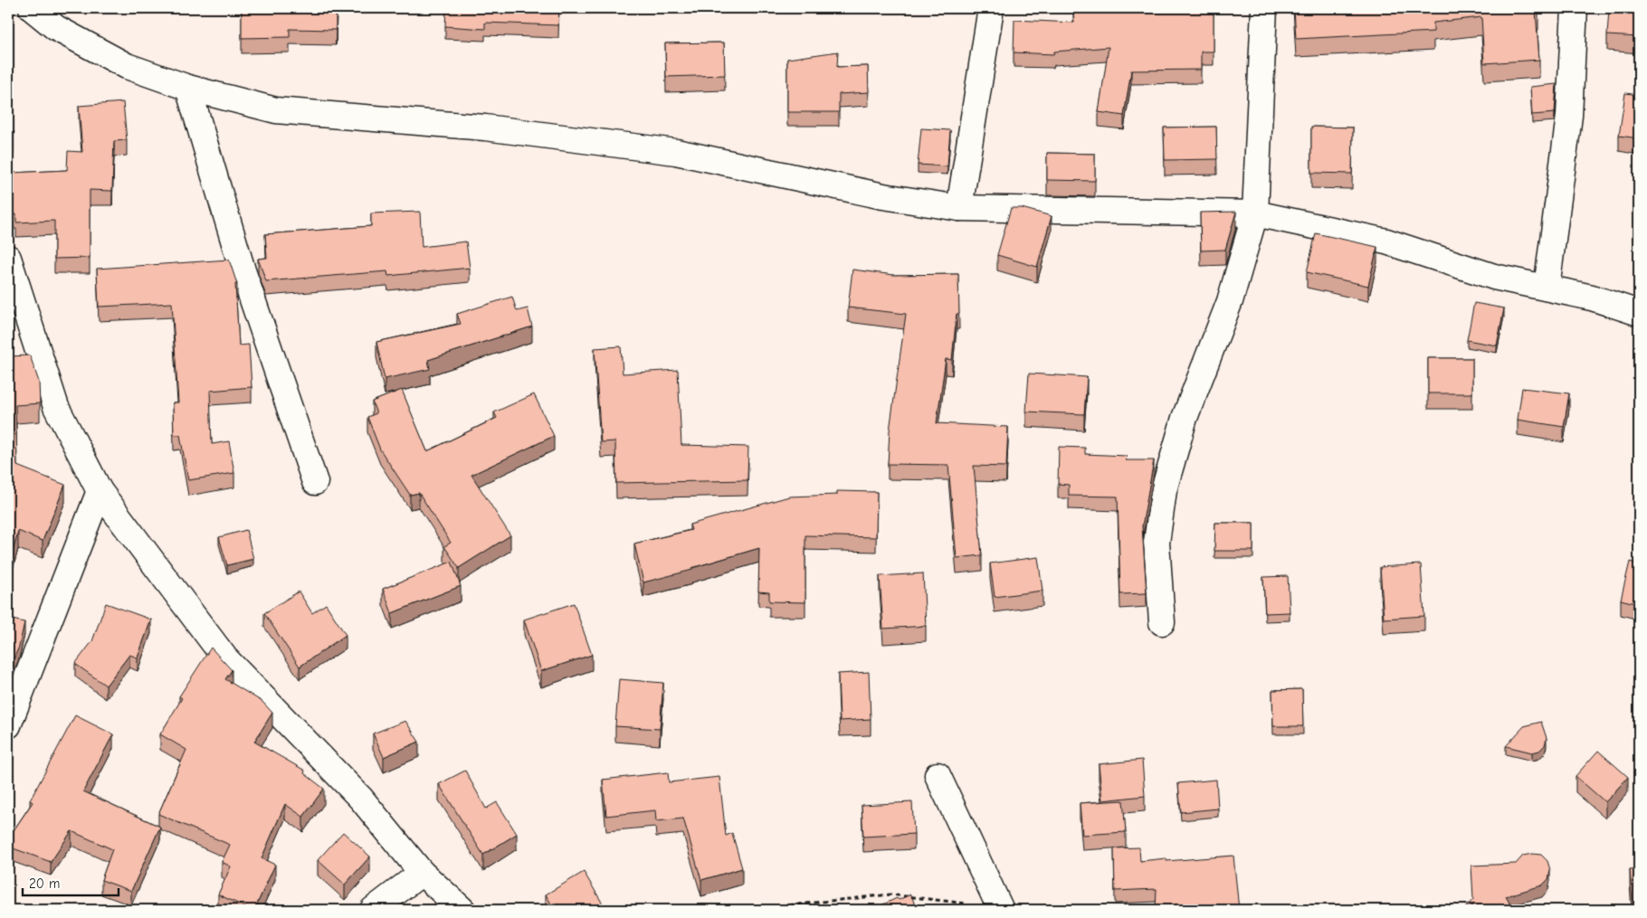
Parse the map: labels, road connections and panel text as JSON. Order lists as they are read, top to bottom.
{
  "scale_bar": "20 m"
}
